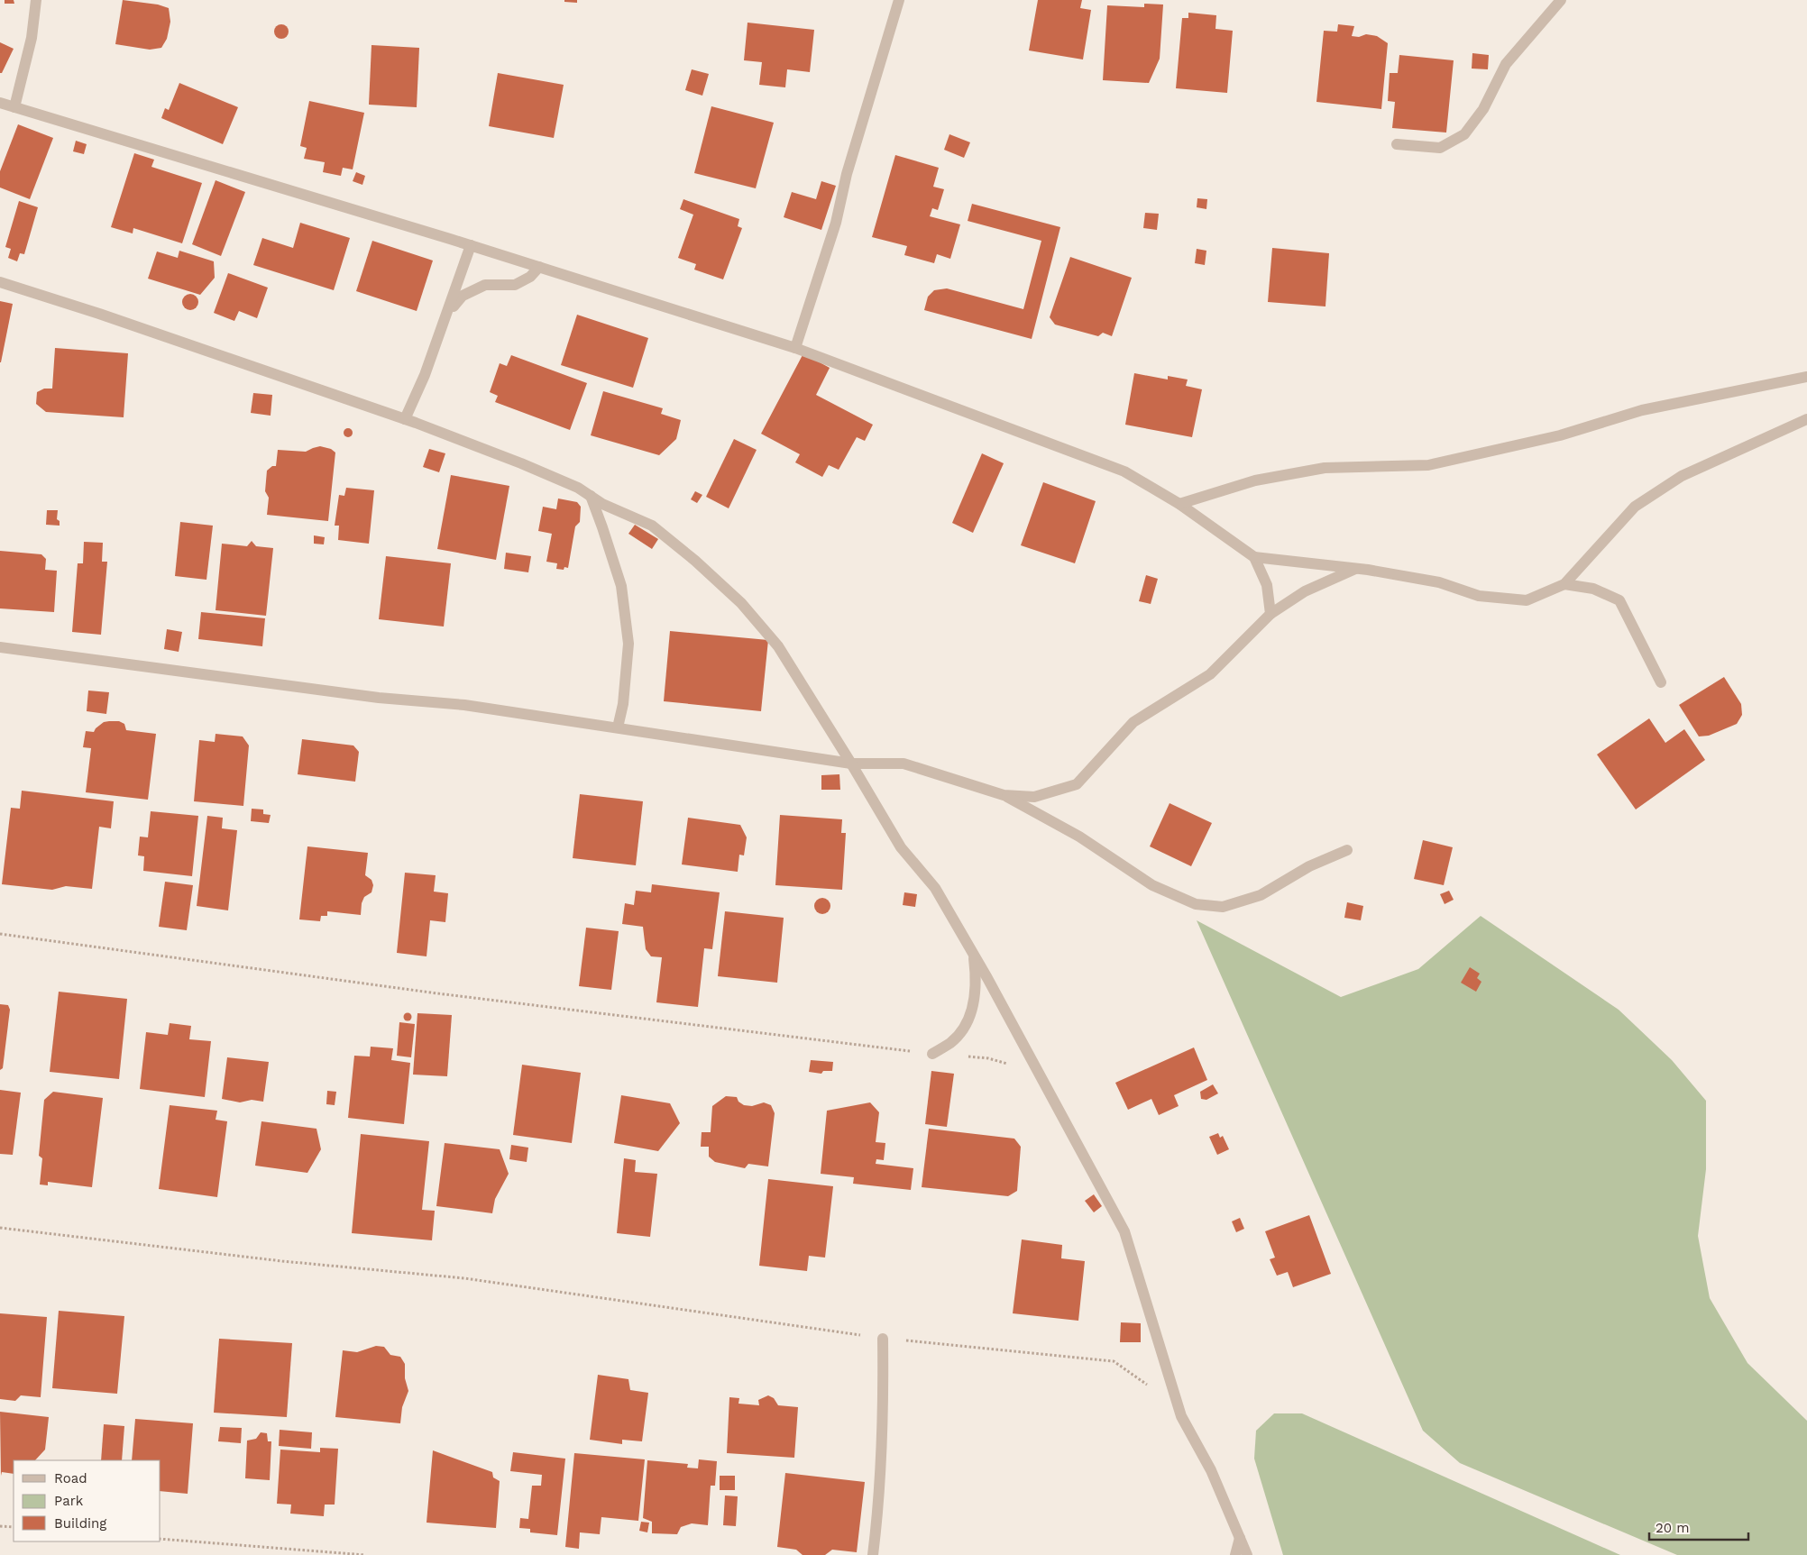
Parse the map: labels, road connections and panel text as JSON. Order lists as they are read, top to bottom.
{
  "legend": ["Road", "Park", "Building"],
  "scale_bar": "20 m"
}
